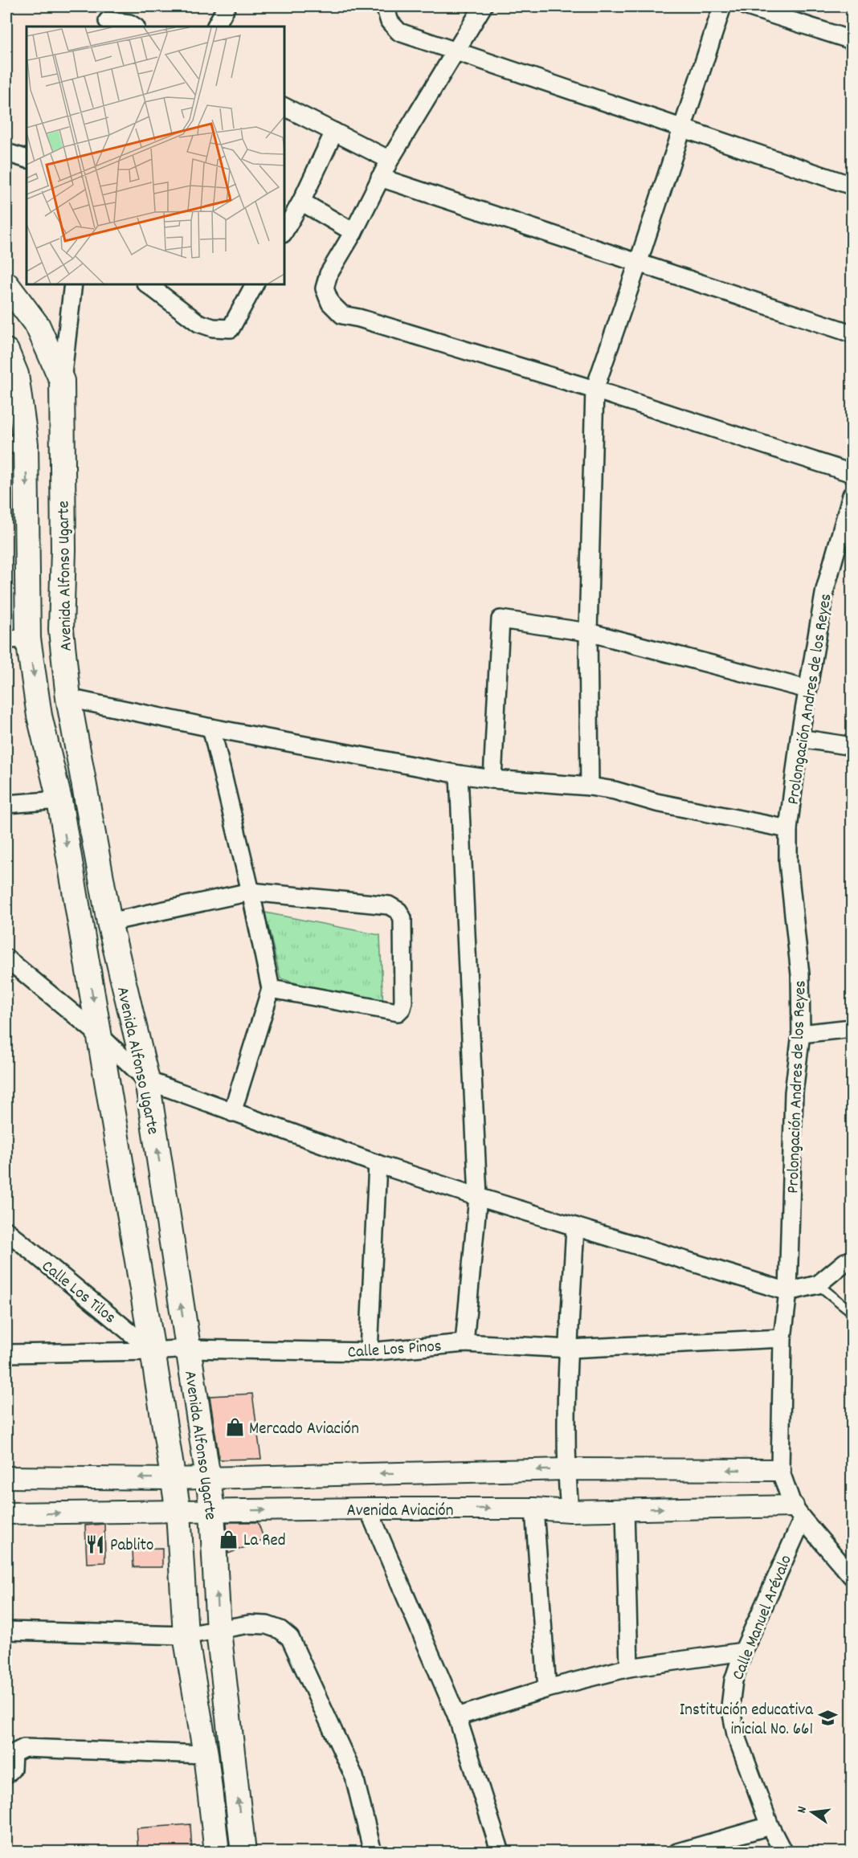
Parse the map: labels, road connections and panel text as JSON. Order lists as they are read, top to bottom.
{
  "streets": {
    "main road": ["Avenida Alfonso Ugarte"],
    "street": [
      "Prolongación Andres de los Reyes",
      "Calle Los Tilos",
      "Calle Los Pinos",
      "Avenida Aviación",
      "Calle Manuel Arévalo"
    ]
  },
  "crossings": [
    ["Avenida Alfonso Ugarte", "Calle Los Tilos"],
    ["Avenida Alfonso Ugarte", "Calle Los Pinos"],
    ["Avenida Alfonso Ugarte", "Avenida Aviación"],
    ["Prolongación Andres de los Reyes", "Calle Los Pinos"],
    ["Prolongación Andres de los Reyes", "Avenida Aviación"],
    ["Prolongación Andres de los Reyes", "Calle Manuel Arévalo"],
    ["Calle Los Tilos", "Calle Los Pinos"],
    ["Avenida Aviación", "Calle Manuel Arévalo"]
  ],
  "places": {
    "shop": ["Mercado Aviación", "La Red"],
    "restaurant": ["Pablito"],
    "school or university": ["Institución educativa inicial No. 661"]
  },
  "north": "left"
}
